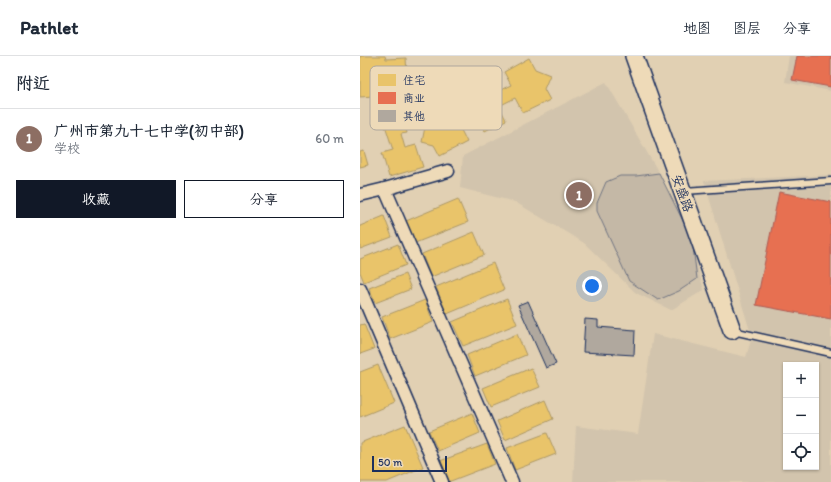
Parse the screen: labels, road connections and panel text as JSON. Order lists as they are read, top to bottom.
{
  "streets": {
    "street": ["安盛路"]
  },
  "legend": ["住宅", "商业", "其他"],
  "scale_bar": "50 m",
  "page": {
    "header": "Pathlet",
    "nav": ["地图", "图层", "分享"],
    "heading": "附近",
    "list": [
      {
        "mark": "1",
        "name": "广州市第九十七中学(初中部)",
        "note": "学校",
        "value": "60 m"
      }
    ],
    "buttons": ["收藏", "分享"],
    "pins": "1",
    "map_buttons": ["+", "−"],
    "scale": "50 m"
  }
}
